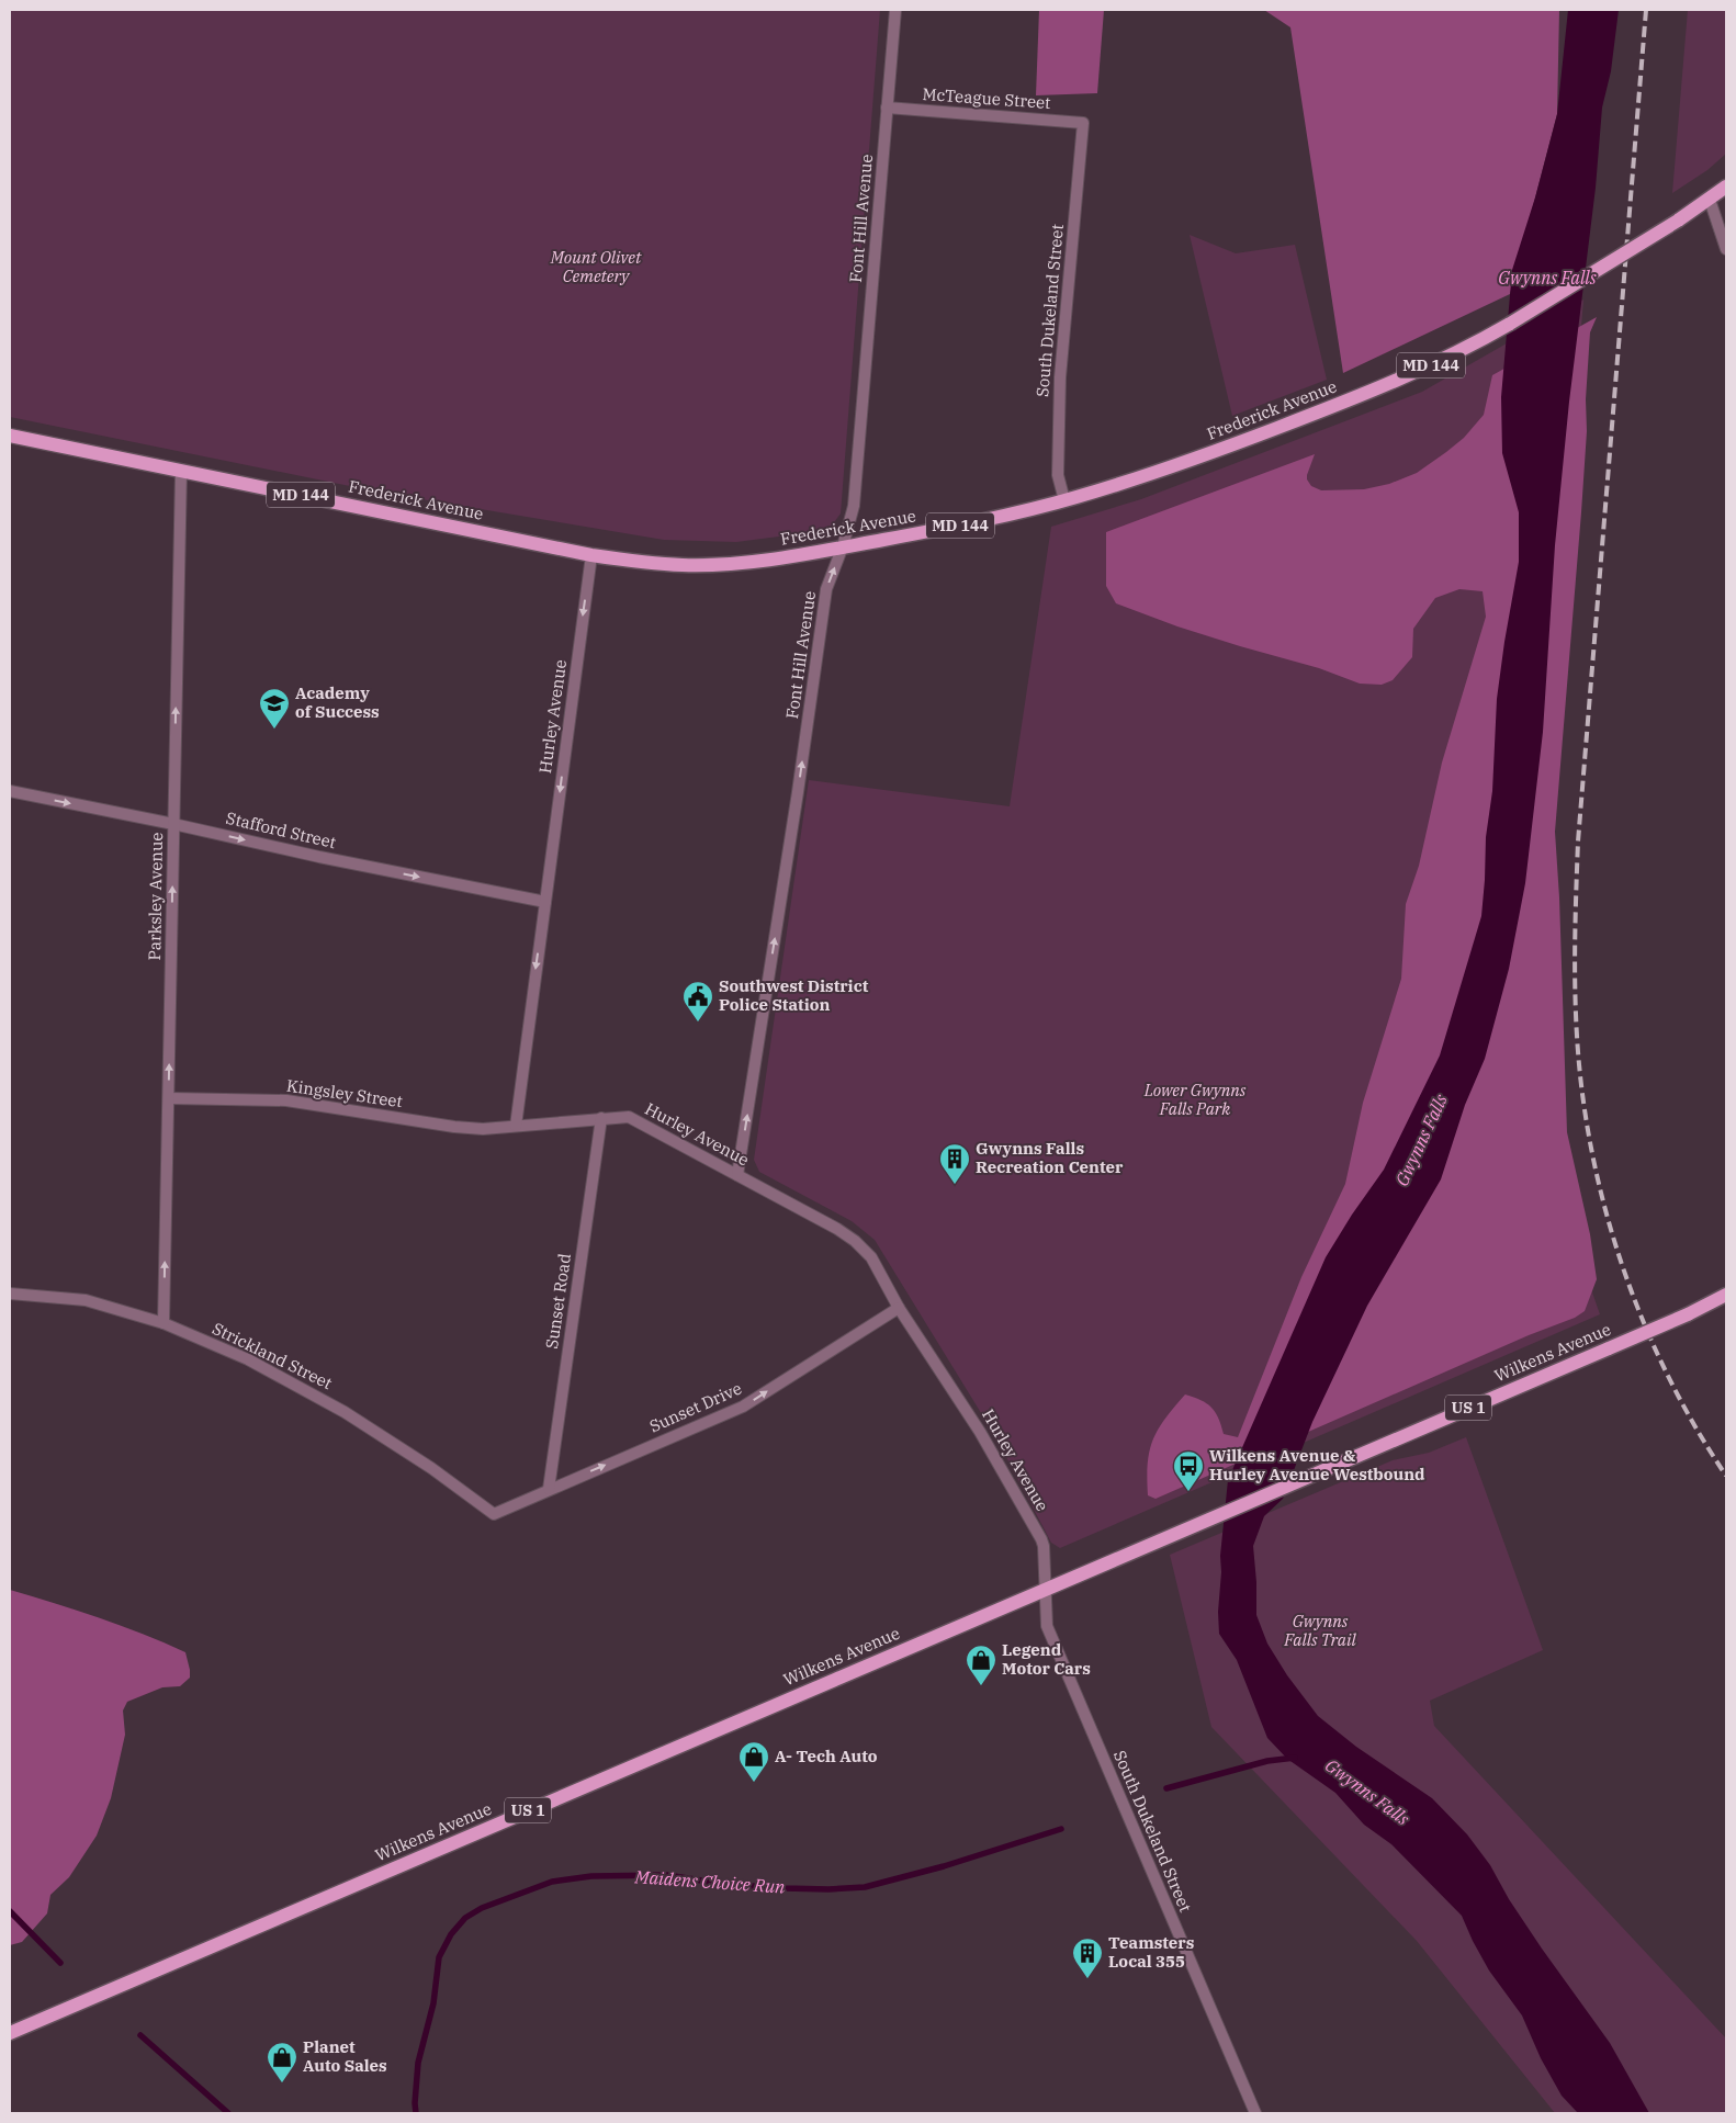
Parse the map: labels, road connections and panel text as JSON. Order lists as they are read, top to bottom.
{
  "streets": {
    "main road": [
      "MD 144",
      "Frederick Avenue",
      "Wilkens Avenue",
      "US 1"
    ],
    "street": [
      "McTeague Street",
      "Font Hill Avenue",
      "South Dukeland Street",
      "Hurley Avenue",
      "Stafford Street",
      "Parksley Avenue",
      "Kingsley Street",
      "Sunset Road",
      "Strickland Street",
      "Sunset Drive"
    ]
  },
  "crossings": [
    ["McTeague Street", "Font Hill Avenue"],
    ["McTeague Street", "South Dukeland Street"],
    ["Font Hill Avenue", "Frederick Avenue"],
    ["Font Hill Avenue", "Hurley Avenue"],
    ["South Dukeland Street", "Frederick Avenue"],
    ["South Dukeland Street", "Hurley Avenue"],
    ["South Dukeland Street", "Wilkens Avenue"],
    ["Frederick Avenue", "Hurley Avenue"],
    ["Frederick Avenue", "Parksley Avenue"],
    ["Hurley Avenue", "Stafford Street"],
    ["Hurley Avenue", "Kingsley Street"],
    ["Hurley Avenue", "Sunset Road"],
    ["Hurley Avenue", "Wilkens Avenue"],
    ["Hurley Avenue", "Sunset Drive"],
    ["Stafford Street", "Parksley Avenue"],
    ["Parksley Avenue", "Kingsley Street"],
    ["Parksley Avenue", "Strickland Street"],
    ["Sunset Road", "Sunset Drive"],
    ["Strickland Street", "Sunset Drive"]
  ],
  "one_way": [
    "Font Hill Avenue",
    "Hurley Avenue",
    "Stafford Street",
    "Parksley Avenue",
    "Sunset Drive"
  ],
  "water": ["Gwynns Falls", "Maidens Choice Run"],
  "parks": ["Mount Olivet Cemetery", "Lower Gwynns Falls Park", "Gwynns Falls Trail"],
  "places": {
    "school or university": ["Academy of Success"],
    "public building": ["Southwest District Police Station"],
    "building": ["Gwynns Falls Recreation Center", "Teamsters Local 355"],
    "bus stop": ["Wilkens Avenue & Hurley Avenue Westbound"],
    "shop": ["Legend Motor Cars", "A- Tech Auto", "Planet Auto Sales"]
  }
}
